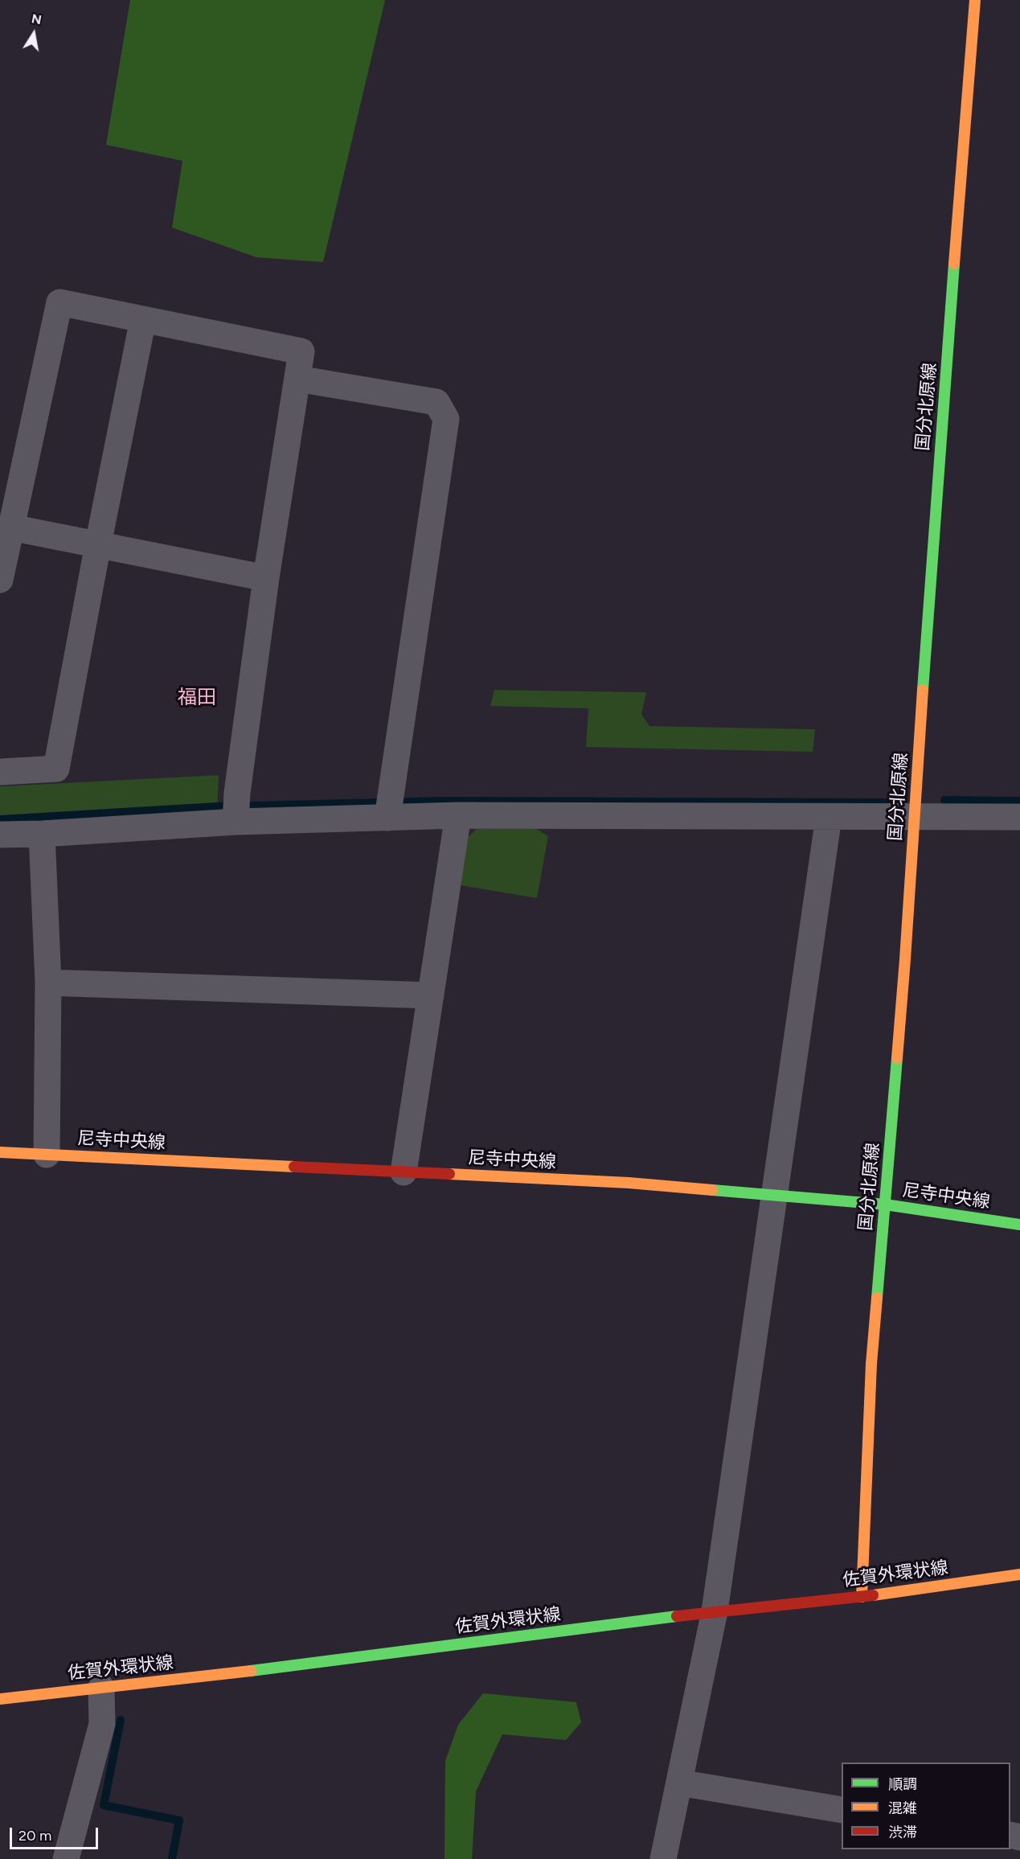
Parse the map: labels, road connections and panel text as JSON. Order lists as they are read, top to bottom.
{
  "streets": {
    "street": ["国分北原線", "尼寺中央線", "佐賀外環状線"]
  },
  "crossings": [
    ["国分北原線", "尼寺中央線"],
    ["国分北原線", "佐賀外環状線"]
  ],
  "districts": ["福田"],
  "legend": ["順調", "混雑", "渋滞"],
  "scale_bar": "20 m",
  "north": "top"
}
